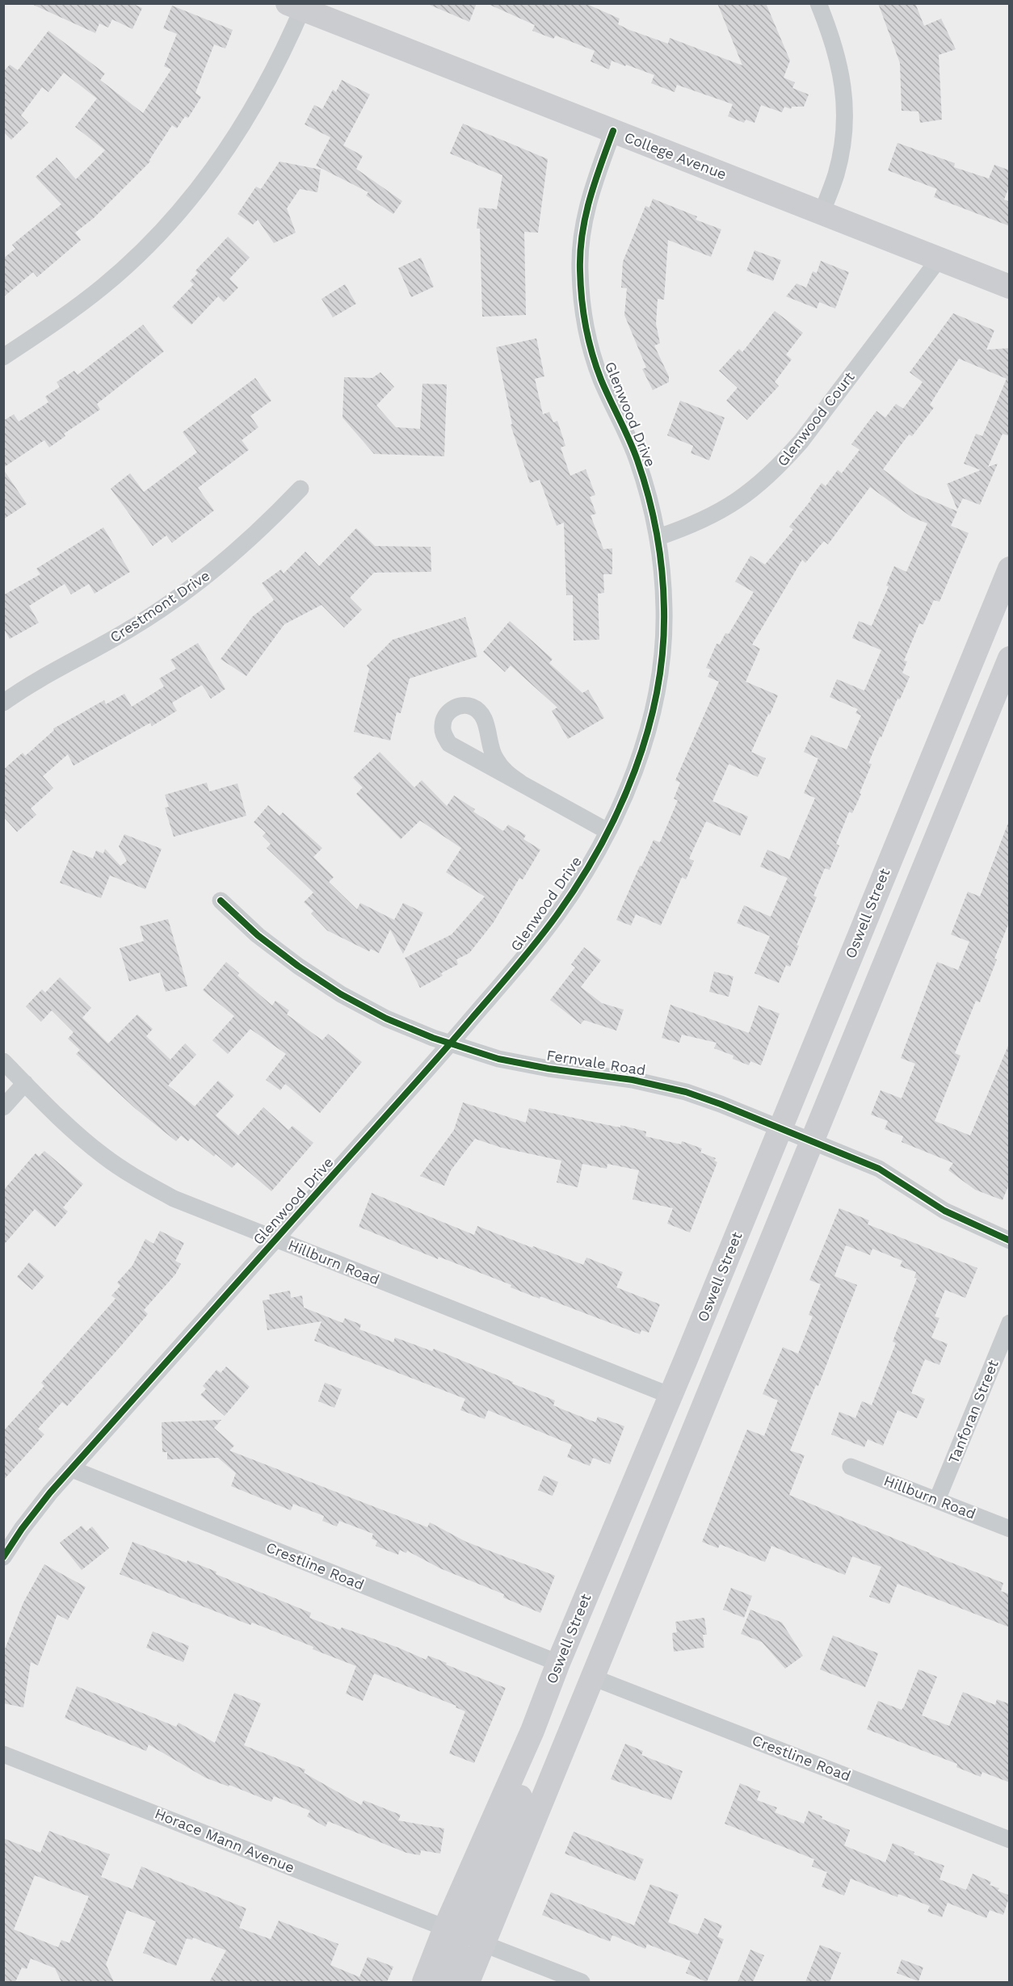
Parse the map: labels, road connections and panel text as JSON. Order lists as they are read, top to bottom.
{
  "streets": {
    "main road": ["College Avenue", "Oswell Street"],
    "street": [
      "Glenwood Drive",
      "Glenwood Court",
      "Crestmont Drive",
      "Fernvale Road",
      "Hillburn Road",
      "Tanforan Street",
      "Crestline Road",
      "Horace Mann Avenue"
    ]
  },
  "crossings": [
    ["College Avenue", "Glenwood Drive"],
    ["College Avenue", "Glenwood Court"],
    ["Glenwood Drive", "Glenwood Court"],
    ["Glenwood Drive", "Fernvale Road"],
    ["Glenwood Drive", "Hillburn Road"],
    ["Glenwood Drive", "Crestline Road"],
    ["Oswell Street", "Fernvale Road"],
    ["Oswell Street", "Hillburn Road"],
    ["Oswell Street", "Crestline Road"],
    ["Oswell Street", "Horace Mann Avenue"],
    ["Hillburn Road", "Tanforan Street"]
  ]
}
